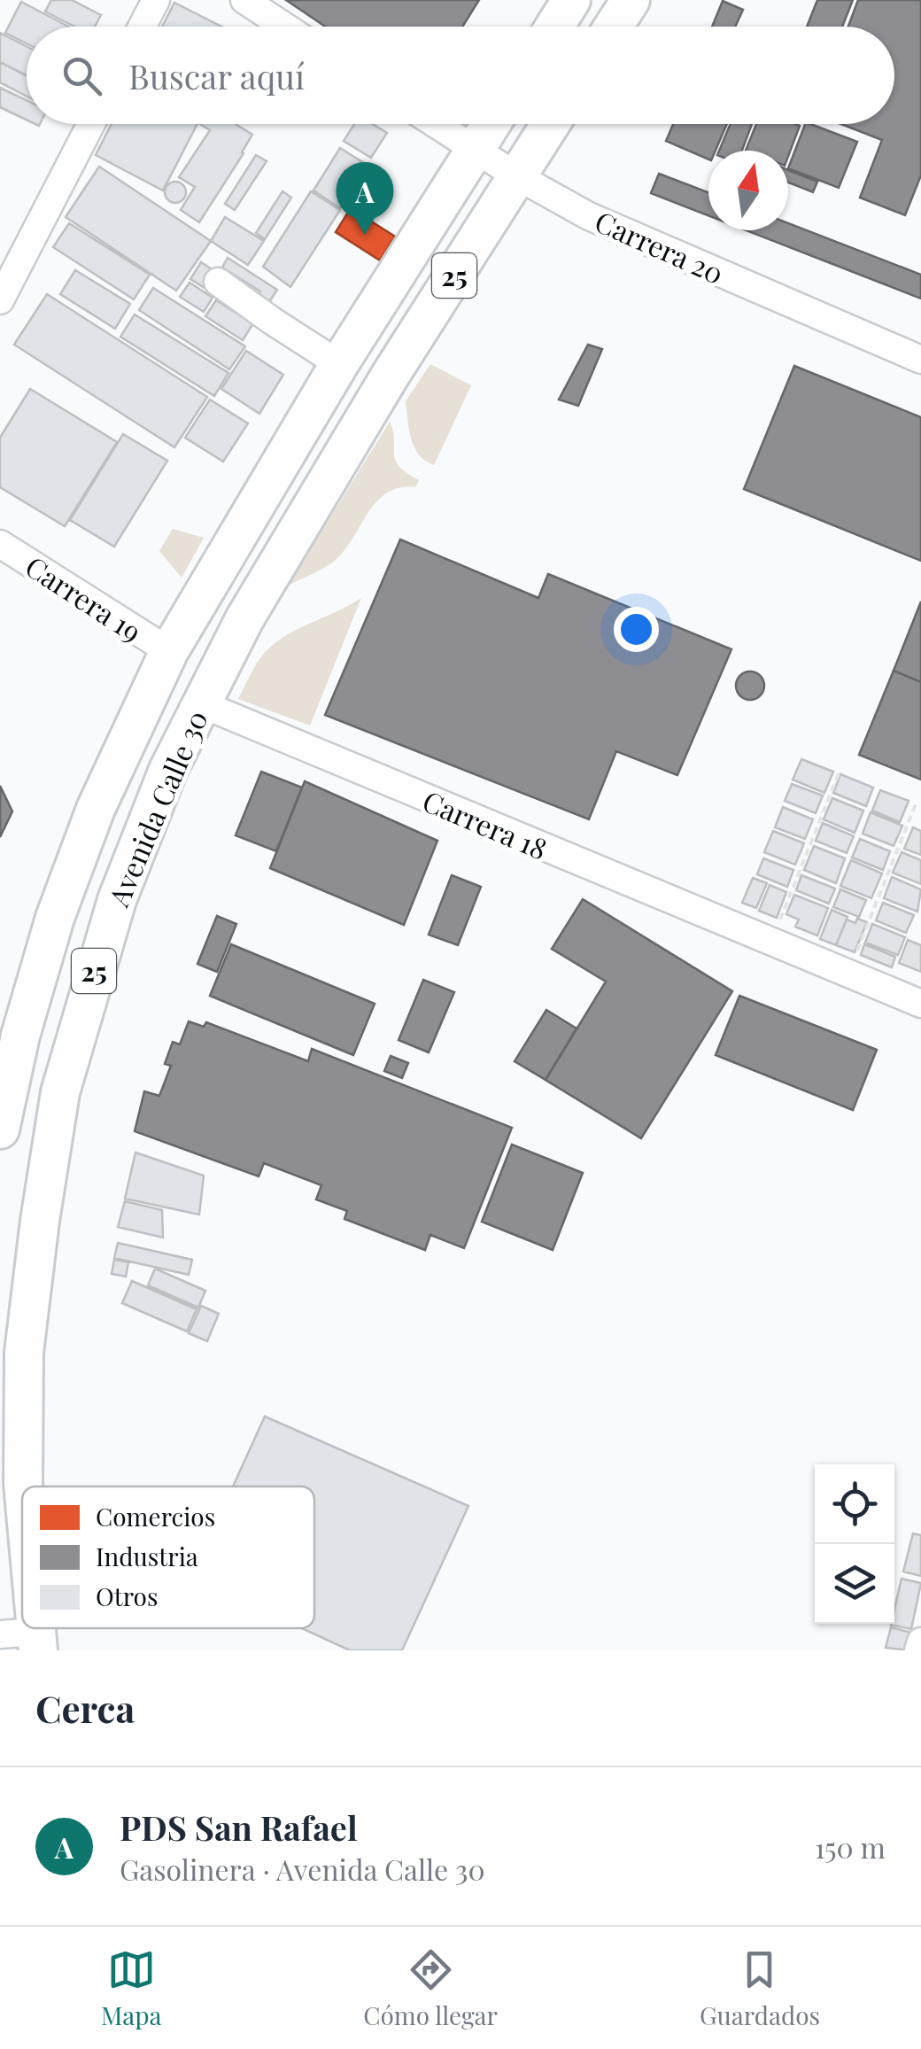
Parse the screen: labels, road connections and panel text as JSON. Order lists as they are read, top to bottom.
{
  "streets": {
    "highway": ["25", "Avenida Calle 30"],
    "street": ["Carrera 20", "Carrera 19", "Carrera 18"]
  },
  "crossings": [
    ["Carrera 20", "Avenida Calle 30"],
    ["Carrera 19", "Avenida Calle 30"],
    ["Avenida Calle 30", "Carrera 18"]
  ],
  "legend": ["Comercios", "Industria", "Otros"],
  "north": "top",
  "page": {
    "search": "Buscar aquí",
    "pins": "A",
    "heading": "Cerca",
    "list": [
      {
        "mark": "A",
        "name": "PDS San Rafael",
        "note": "Gasolinera · Avenida Calle 30",
        "value": "150 m"
      }
    ],
    "nav": ["Mapa", "Cómo llegar", "Guardados"]
  }
}
